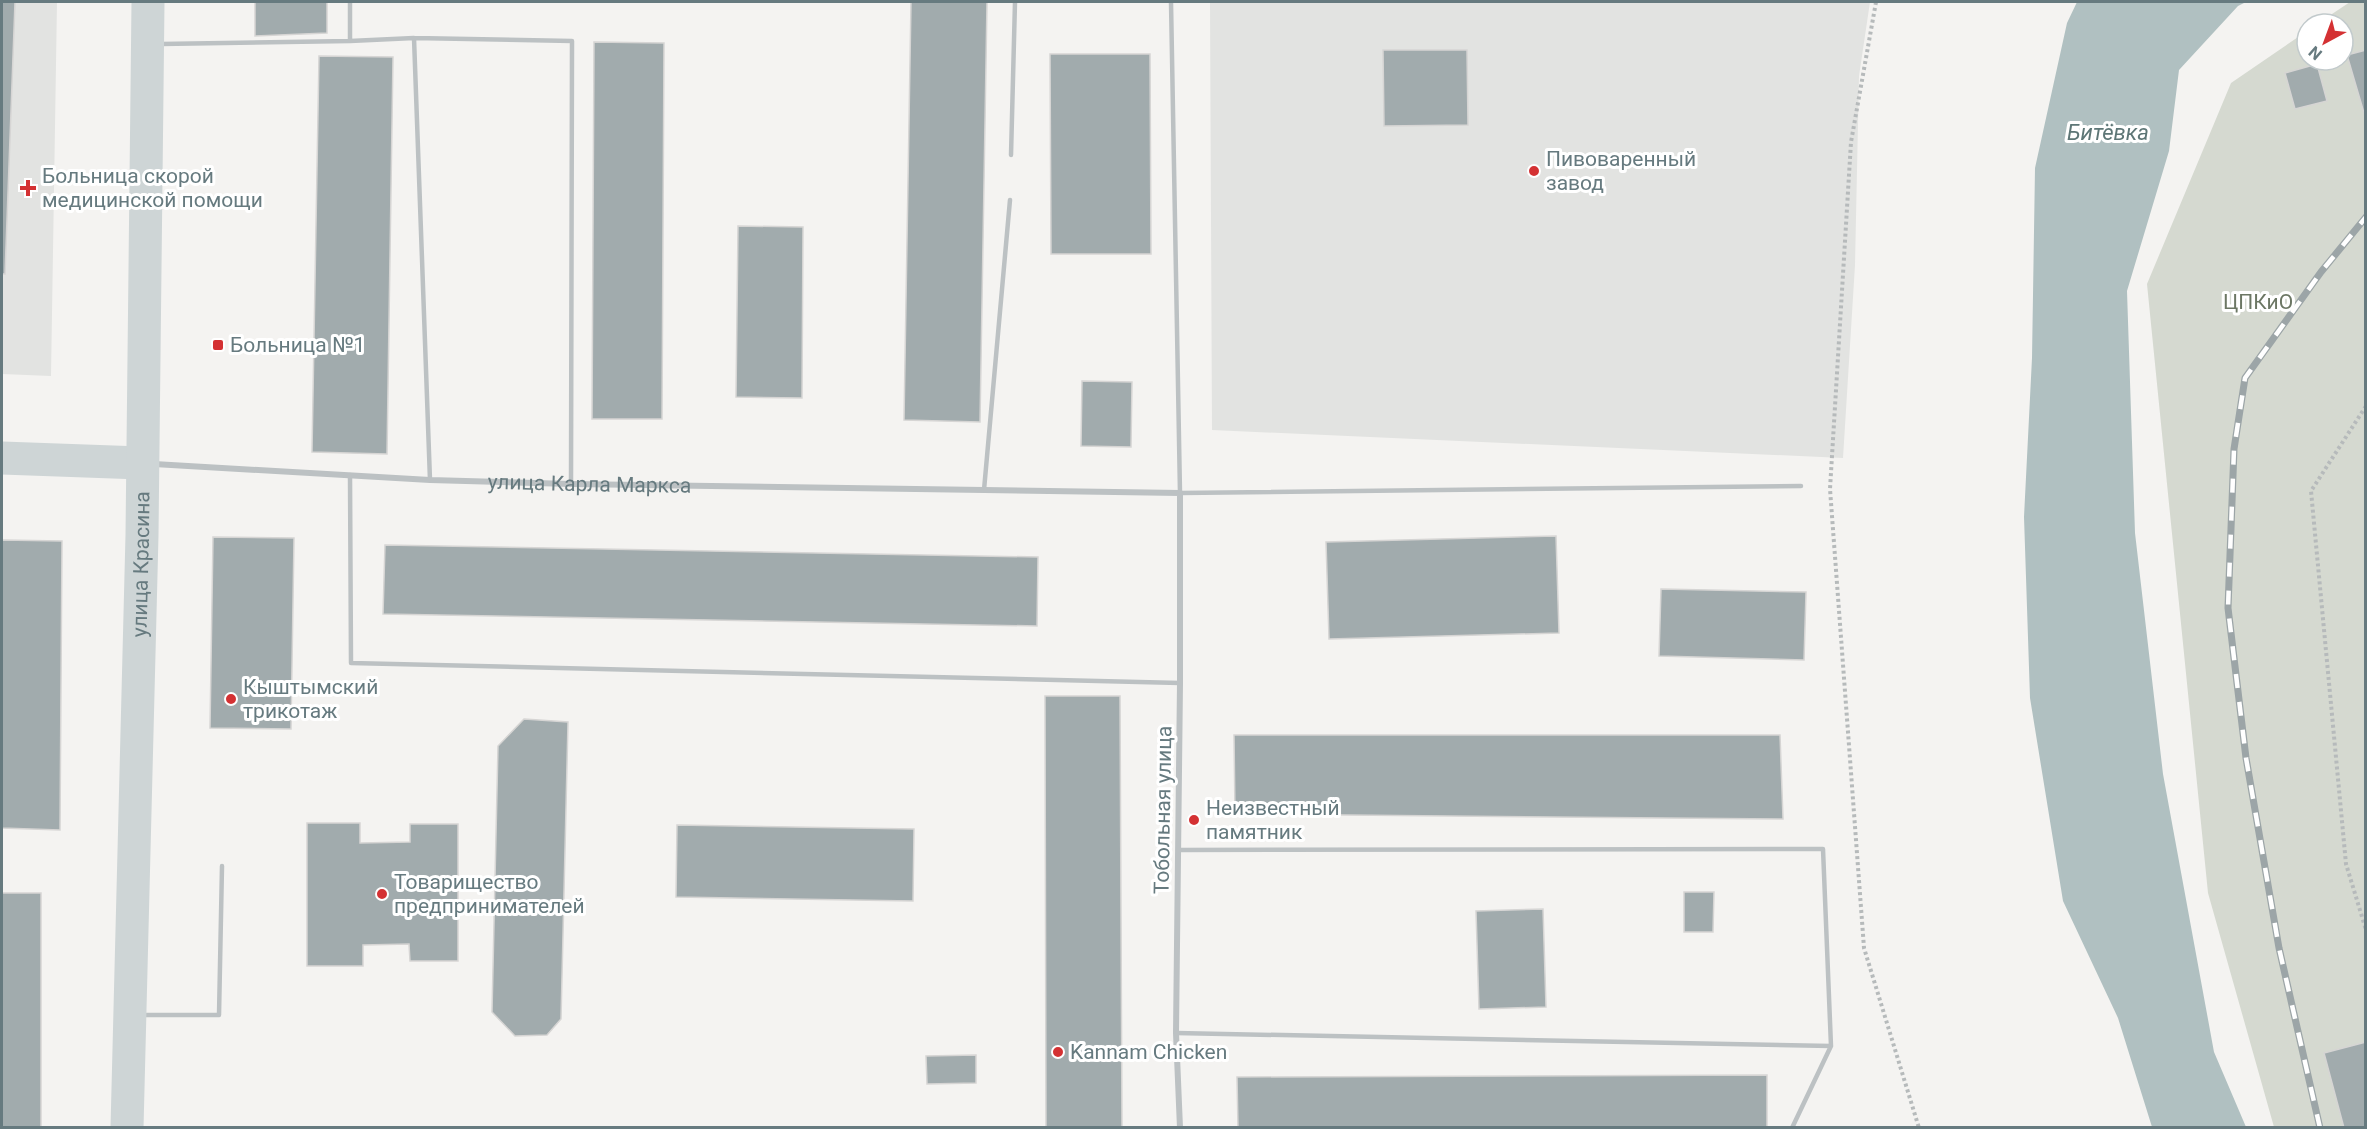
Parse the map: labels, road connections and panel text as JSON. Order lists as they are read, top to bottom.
{
  "streets": {
    "main road": ["улица Карла Маркса", "улица Красина"],
    "street": ["Тобольная улица"]
  },
  "crossings": [
    ["улица Карла Маркса", "улица Красина"],
    ["улица Карла Маркса", "Тобольная улица"]
  ],
  "water": ["Битёвка"],
  "parks": ["ЦПКиО"],
  "places": {
    "other": [
      "Пивоваренный завод",
      "Кыштымский трикотаж",
      "Неизвестный памятник",
      "Товарищество предпринимателей",
      "Kannam Chicken"
    ],
    "health": ["Больница скорой медицинской помощи"],
    "transit": ["Больница №1"]
  },
  "north": "bottom left"
}
